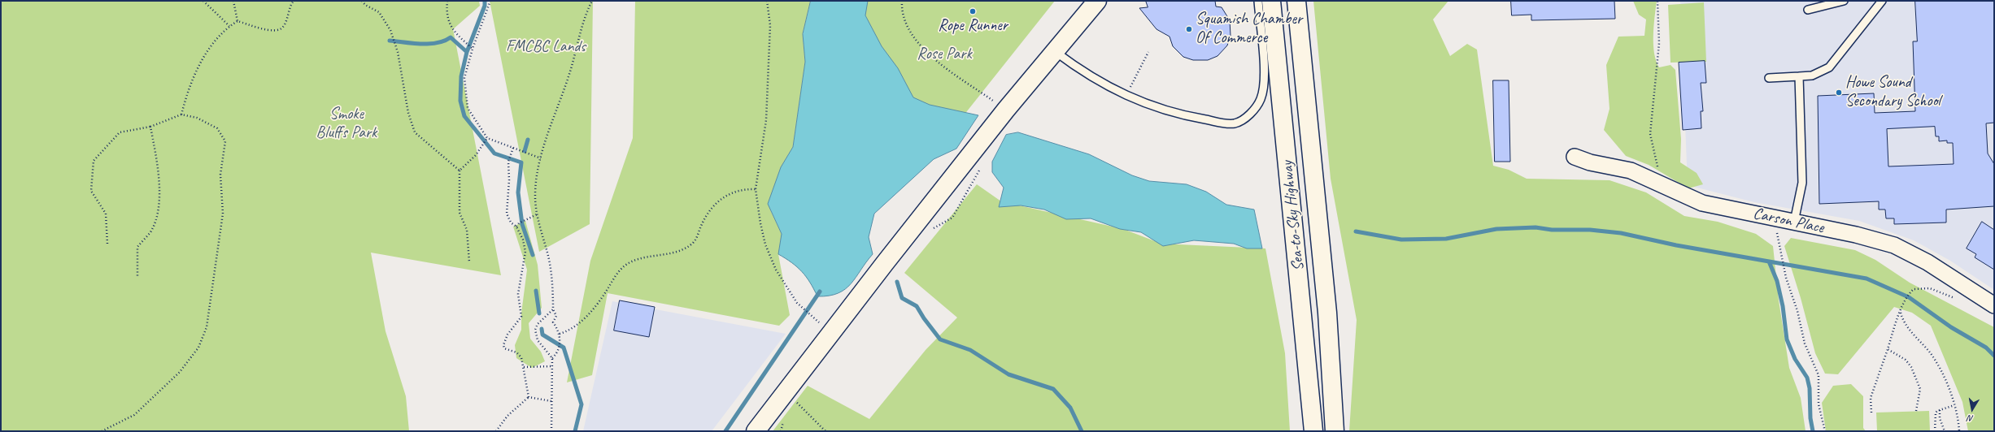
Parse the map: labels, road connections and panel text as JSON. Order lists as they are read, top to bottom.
{
  "streets": {
    "main road": ["Sea-to-Sky Highway"],
    "street": ["Carson Place"]
  },
  "parks": ["FMCBC Lands", "Rose Park", "Smoke Bluffs Park"],
  "places": ["Rope Runner", "Squamish Chamber Of Commerce", "Howe Sound Secondary School"],
  "north": "bottom"
}
